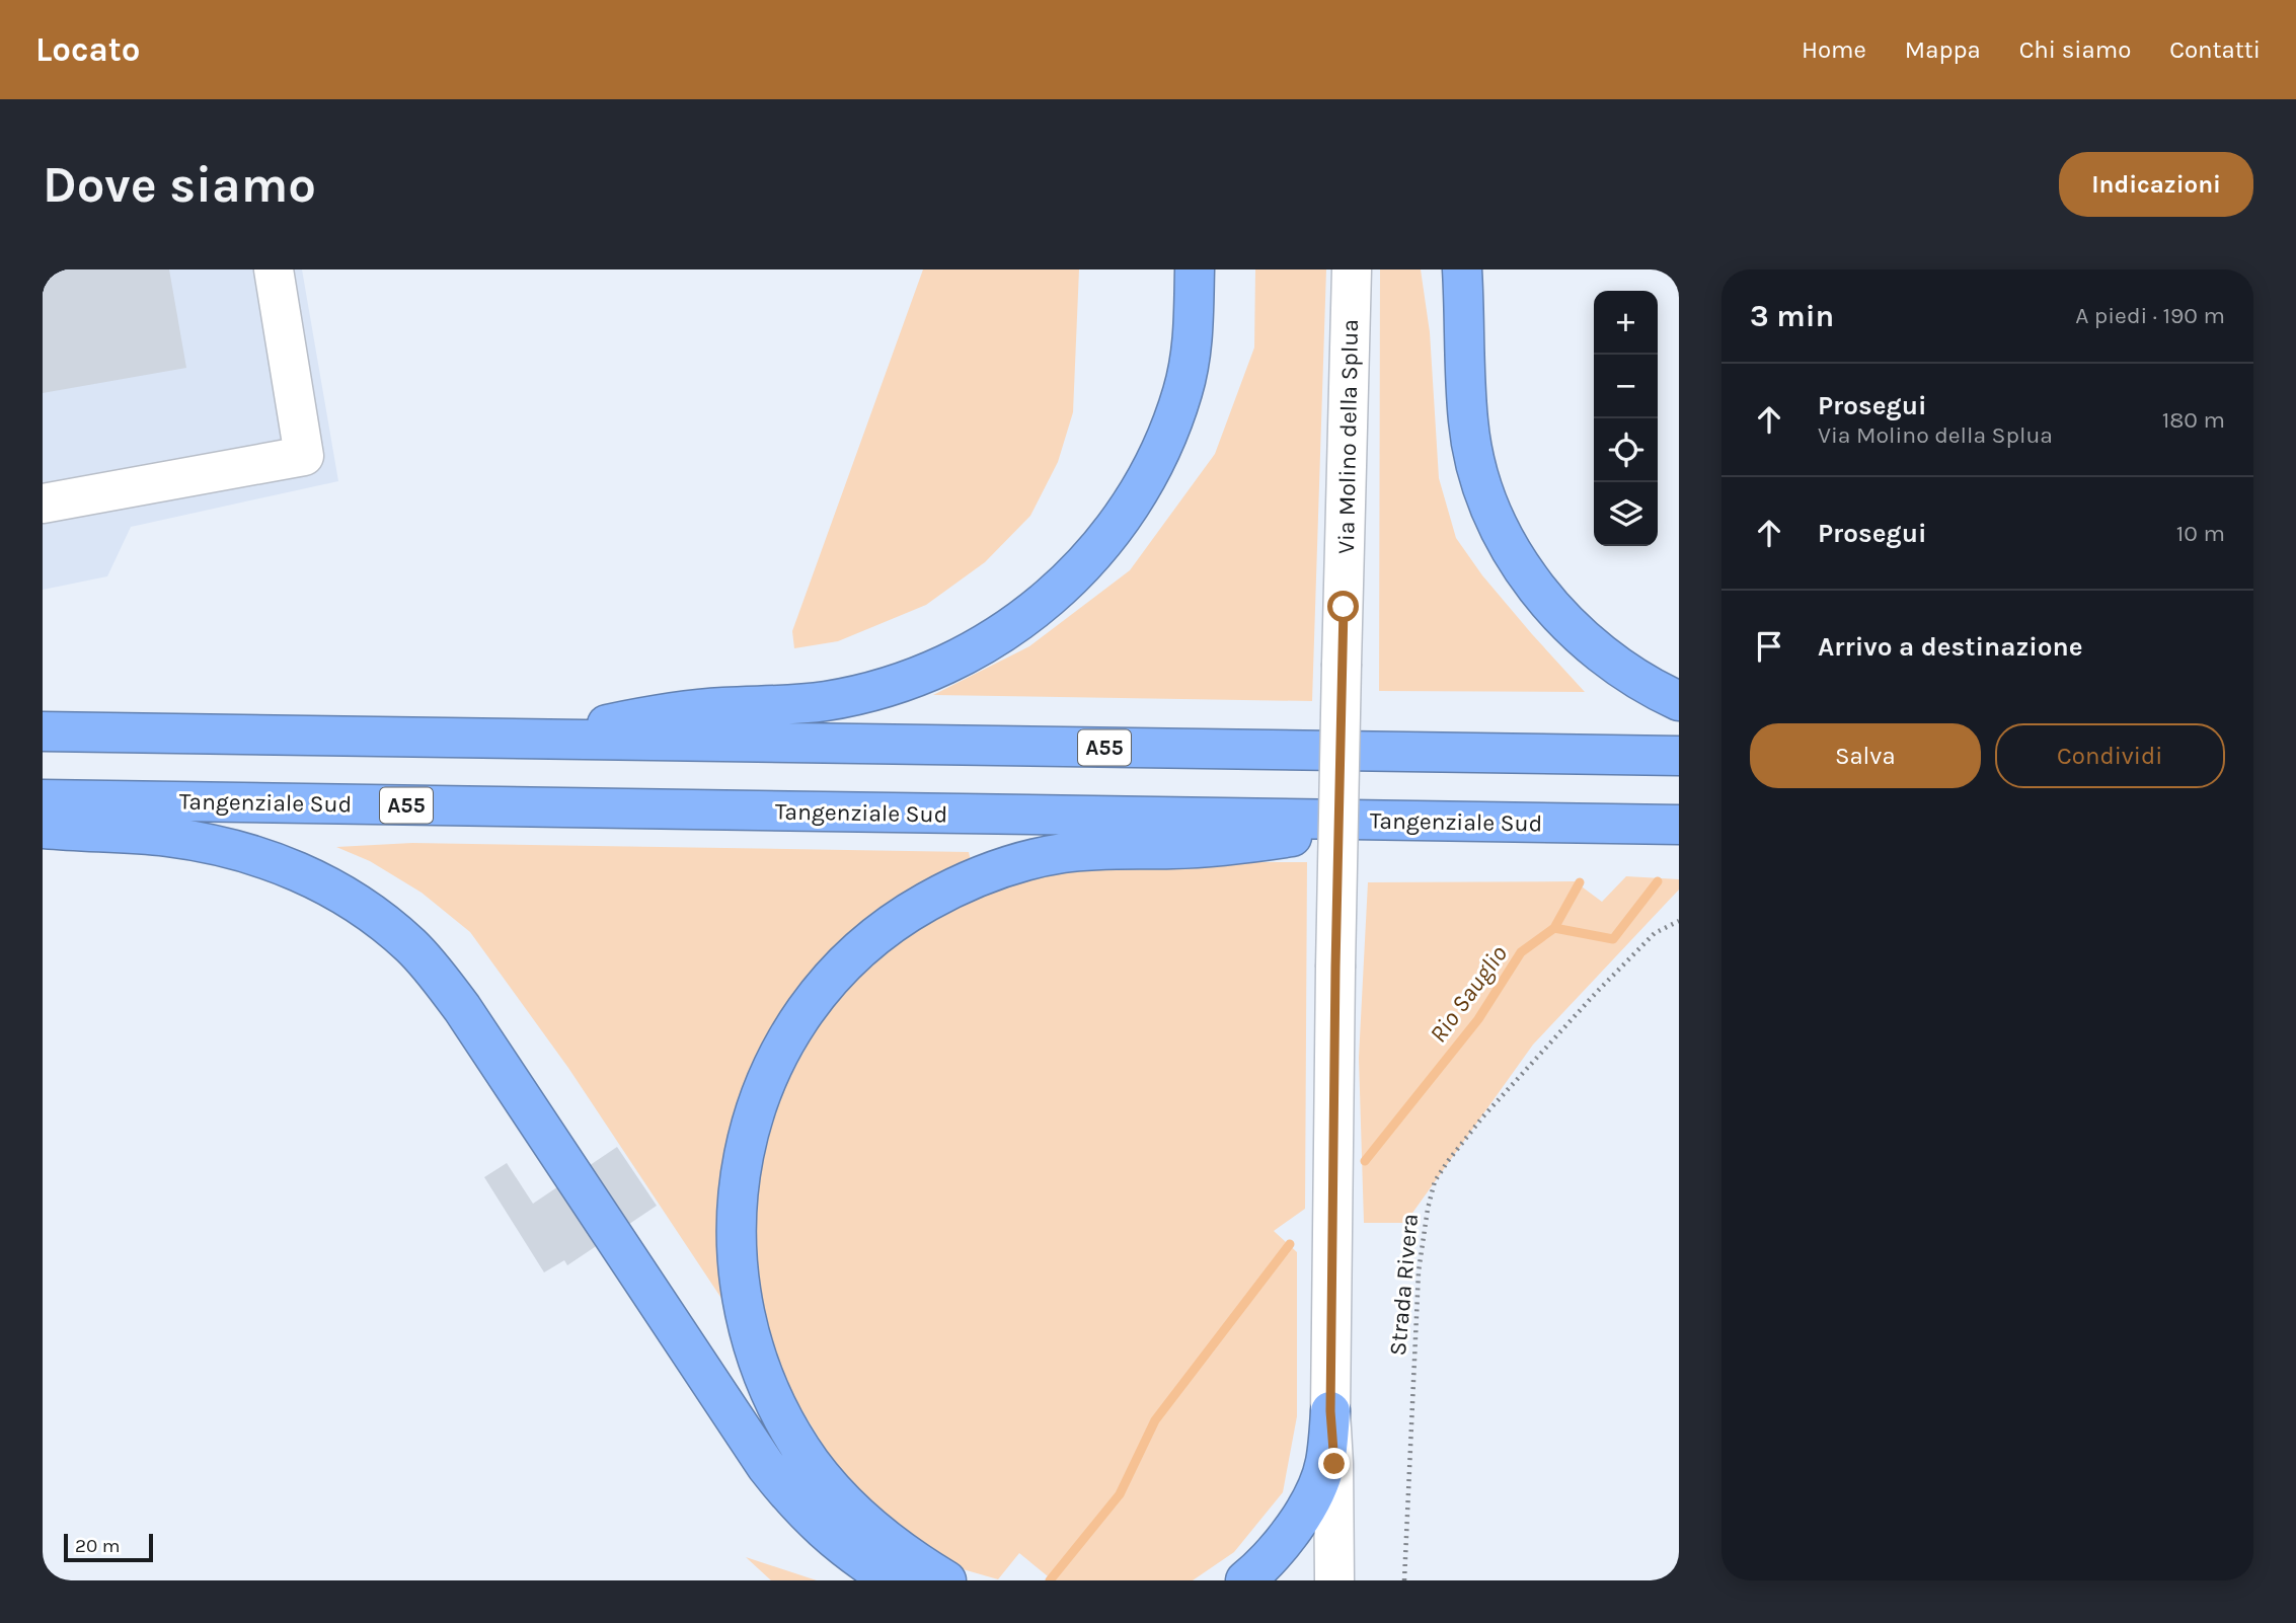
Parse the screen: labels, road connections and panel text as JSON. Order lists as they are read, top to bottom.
{
  "streets": {
    "highway": ["A55", "Tangenziale Sud"],
    "street": ["Via Molino della Splua"],
    "path": ["Strada Rivera"]
  },
  "water": ["Rio Sauglio"],
  "scale_bar": "20 m",
  "page": {
    "header": "Locato",
    "nav": [
      "Home",
      "Mappa",
      "Chi siamo",
      "Contatti"
    ],
    "buttons": [
      "Indicazioni",
      ["Salva", "Condividi"]
    ],
    "title": "Dove siamo",
    "heading": ["3 min", "A piedi · 190 m"],
    "map_buttons": ["+", "−"],
    "list": [
      ["Prosegui", "Via Molino della Splua", "180 m"],
      ["Prosegui", "10 m"],
      "Arrivo a destinazione"
    ],
    "scale": "20 m"
  }
}
